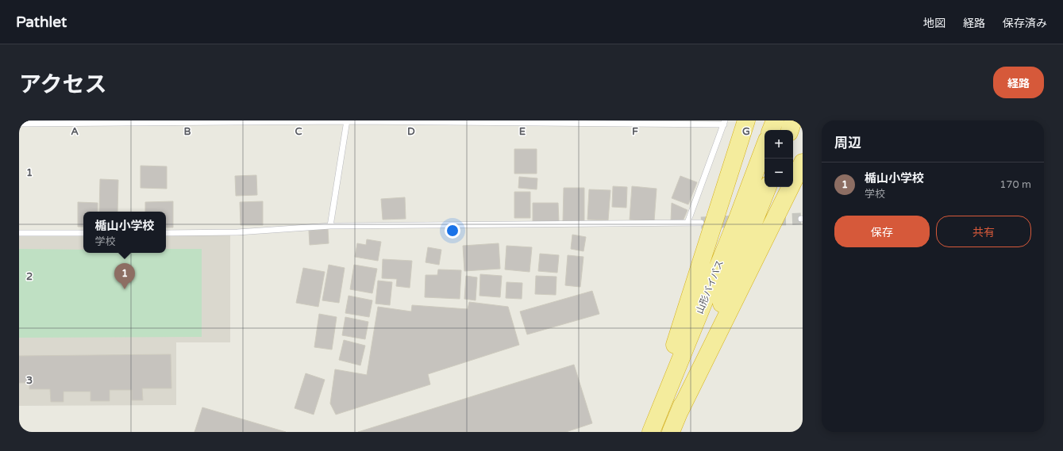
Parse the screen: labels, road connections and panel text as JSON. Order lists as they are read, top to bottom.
{
  "streets": {
    "highway": ["山形バイパス"]
  },
  "page": {
    "header": "Pathlet",
    "nav": ["地図", "経路", "保存済み"],
    "title": "アクセス",
    "buttons": [
      "経路",
      ["保存", "共有"]
    ],
    "heading": "周辺",
    "map_buttons": ["+", "−"],
    "list": [
      {
        "mark": "1",
        "name": "楯山小学校",
        "note": "学校",
        "value": "170 m"
      }
    ],
    "popup": ["楯山小学校", "学校"],
    "pins": "1"
  },
  "grid": {
    "columns": [
      "A",
      "B",
      "C",
      "D",
      "E",
      "F",
      "G"
    ],
    "rows": ["1", "2", "3"]
  }
}
